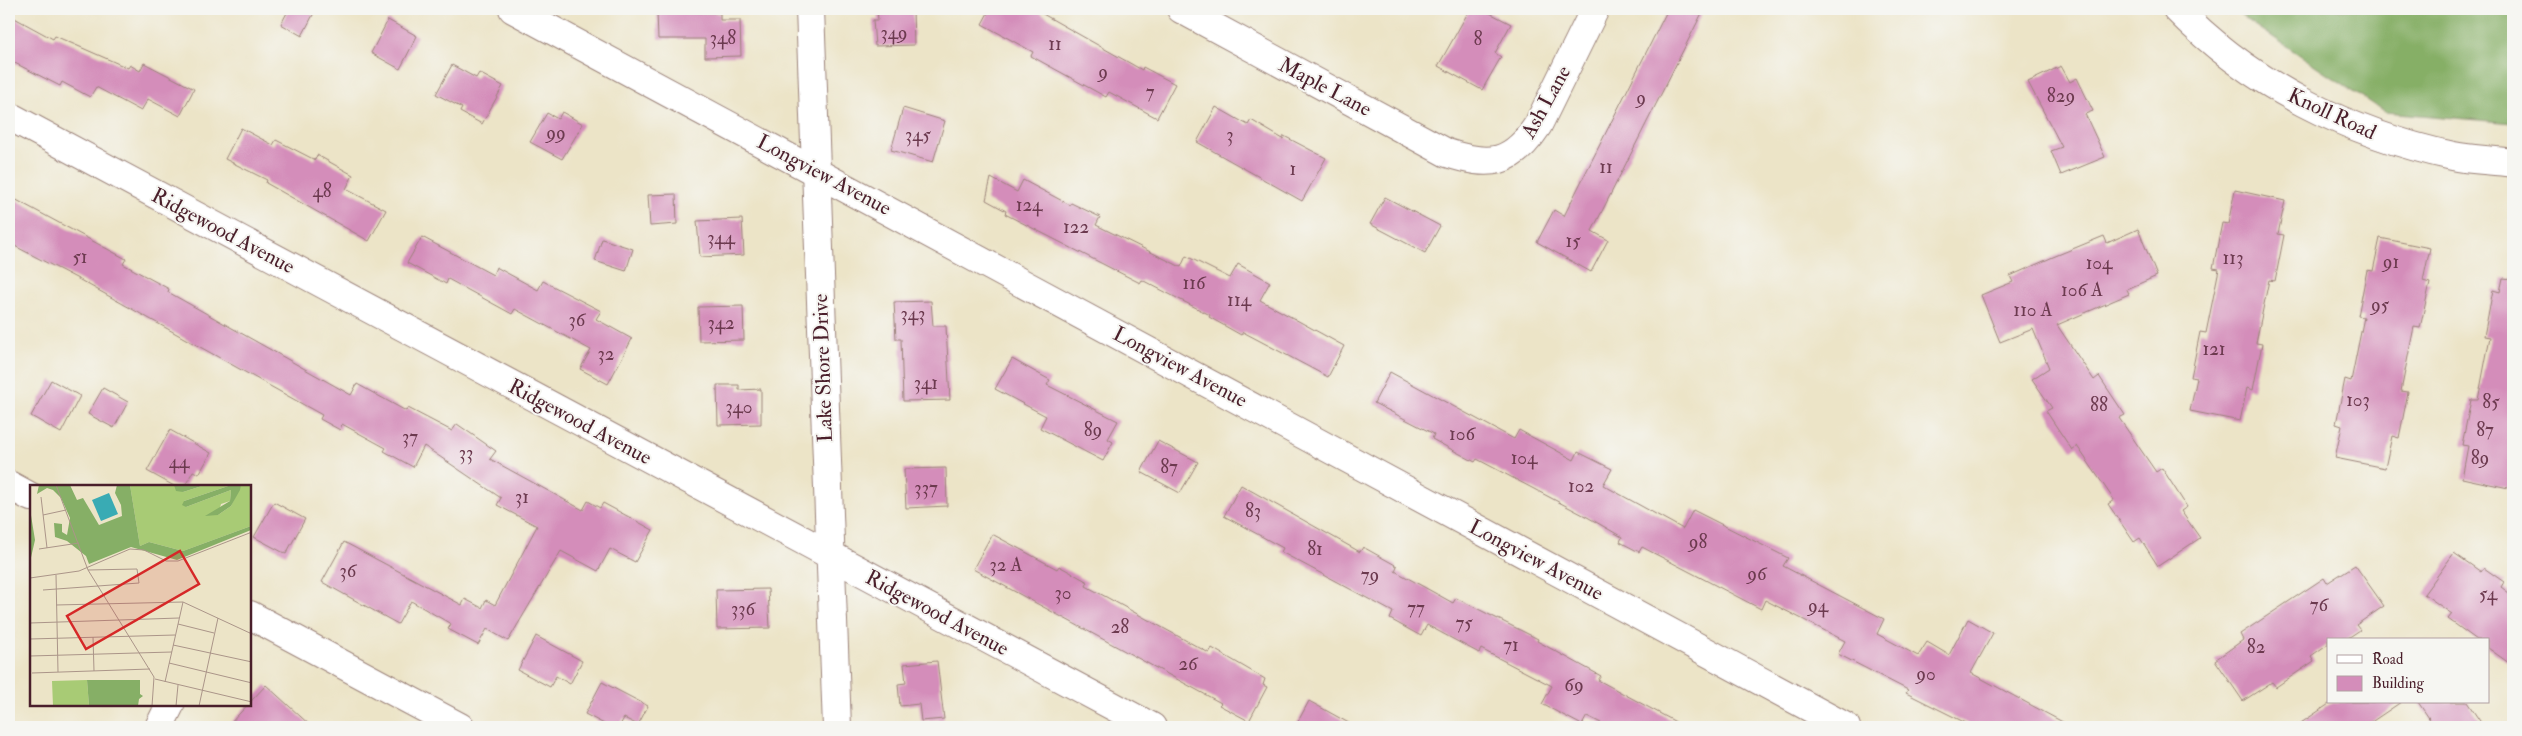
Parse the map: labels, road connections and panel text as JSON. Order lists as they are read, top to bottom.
{
  "streets": {
    "street": [
      "Maple Lane",
      "Ash Lane",
      "Knoll Road",
      "Longview Avenue",
      "Ridgewood Avenue",
      "Lake Shore Drive"
    ]
  },
  "crossings": [
    ["Maple Lane", "Ash Lane"],
    ["Longview Avenue", "Lake Shore Drive"],
    ["Ridgewood Avenue", "Lake Shore Drive"]
  ],
  "house_numbers": [
    "349",
    "348",
    "8",
    "11",
    "9",
    "7",
    "829",
    "9",
    "99",
    "345",
    "3",
    "11",
    "1",
    "48",
    "124",
    "122",
    "344",
    "15",
    "51",
    "113",
    "91",
    "104",
    "116",
    "106 A",
    "114",
    "95",
    "110 A",
    "343",
    "36",
    "342",
    "121",
    "32",
    "341",
    "103",
    "85",
    "88",
    "340",
    "89",
    "87",
    "106",
    "37",
    "33",
    "104",
    "89",
    "44",
    "87",
    "102",
    "337",
    "31",
    "83",
    "98",
    "81",
    "32 A",
    "36",
    "96",
    "79",
    "30",
    "54",
    "76",
    "94",
    "77",
    "336",
    "75",
    "28",
    "71",
    "82",
    "26",
    "90",
    "69"
  ],
  "legend": ["Road", "Building"]
}
